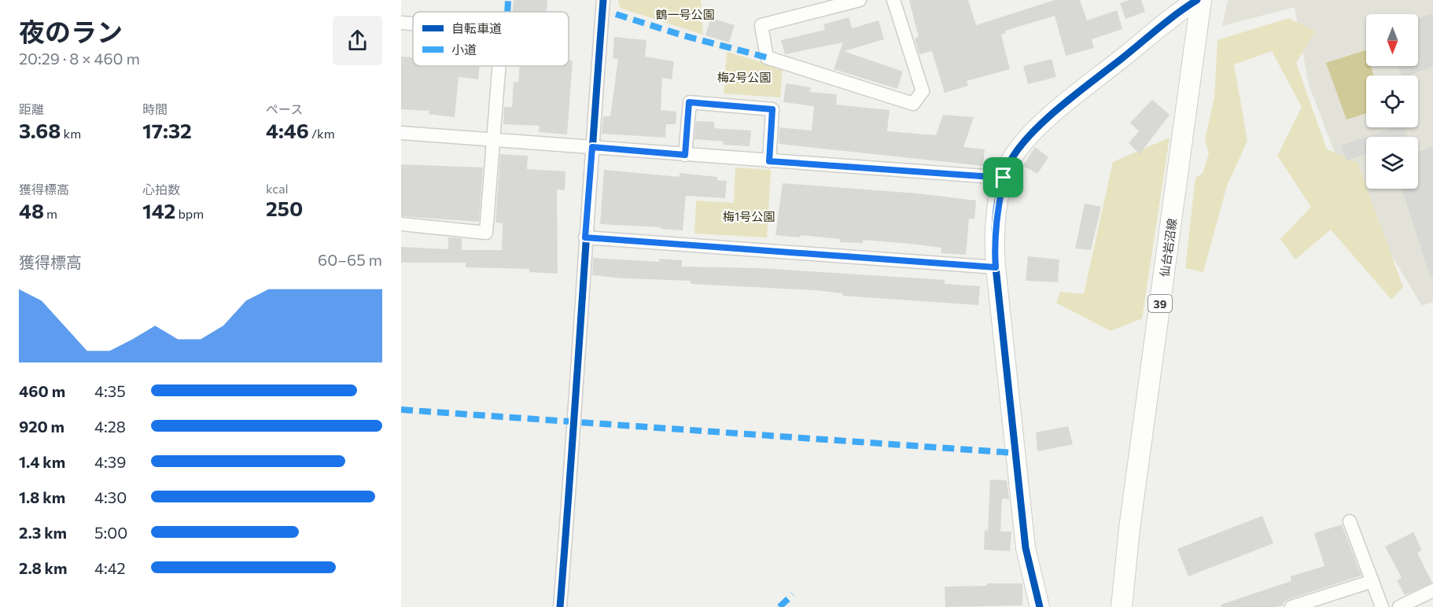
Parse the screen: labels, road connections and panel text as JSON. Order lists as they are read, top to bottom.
{
  "streets": {
    "main road": ["仙台岩沼線", "39"]
  },
  "parks": ["鶴一号公園", "梅2号公園", "梅1号公園"],
  "legend": ["自転車道", "小道"],
  "north": "bottom",
  "page": {
    "heading": ["夜のラン", "20:29 · 8 × 460 m"],
    "stats": [
      ["距離", "3.68 km"],
      ["時間", "17:32"],
      ["ペース", "4:46 /km"],
      ["獲得標高", "48 m"],
      ["心拍数", "142 bpm"],
      ["kcal", "250"]
    ],
    "chart": ["獲得標高", "60–65 m"],
    "list": [
      {
        "name": "460 m",
        "note": "4:35"
      },
      {
        "name": "920 m",
        "note": "4:28"
      },
      {
        "name": "1.4 km",
        "note": "4:39"
      },
      {
        "name": "1.8 km",
        "note": "4:30"
      },
      {
        "name": "2.3 km",
        "note": "5:00"
      },
      {
        "name": "2.8 km",
        "note": "4:42"
      }
    ]
  }
}
